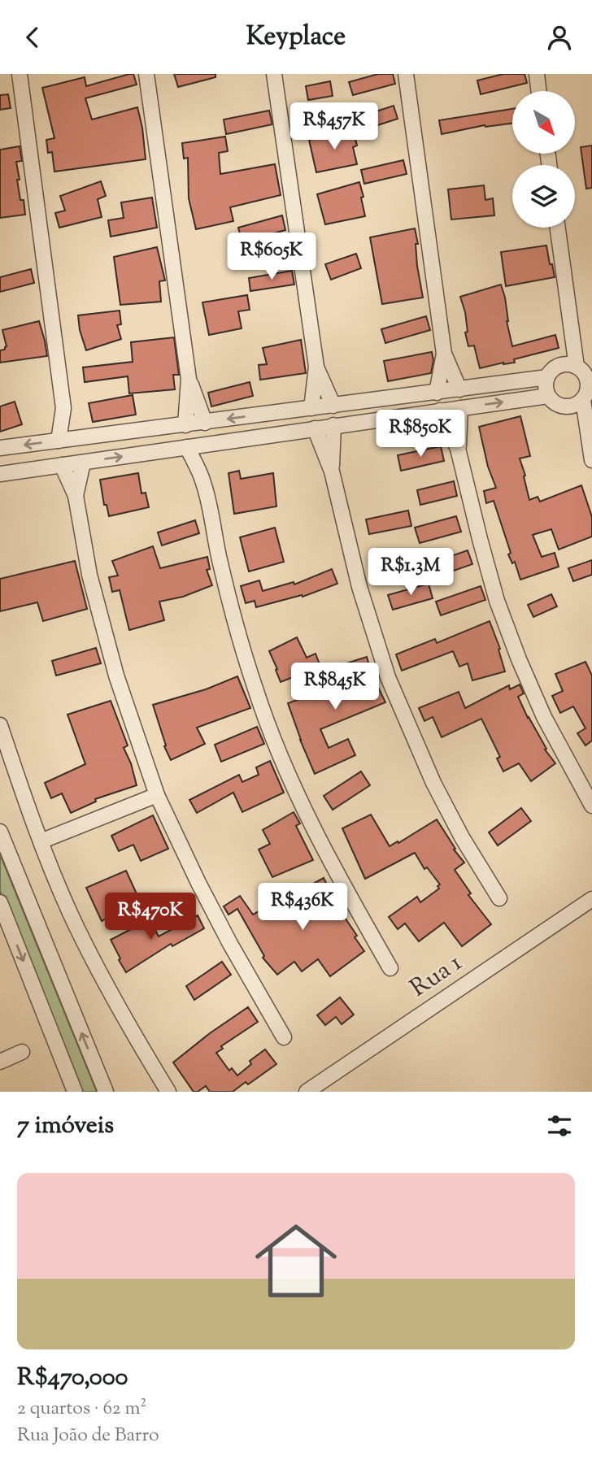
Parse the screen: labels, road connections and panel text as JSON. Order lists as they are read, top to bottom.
{
  "streets": {
    "street": ["Rua 1"]
  },
  "north": "bottom right",
  "page": {
    "header": "Keyplace",
    "price": [
      "R$457K",
      "R$605K",
      "R$850K",
      "R$1.3M",
      "R$845K",
      "R$436K",
      "R$470K"
    ],
    "heading": "7 imóveis",
    "list": [
      {
        "name": "R$470,000",
        "note": "2 quartos · 62 m² · Rua João de Barro"
      }
    ]
  }
}
